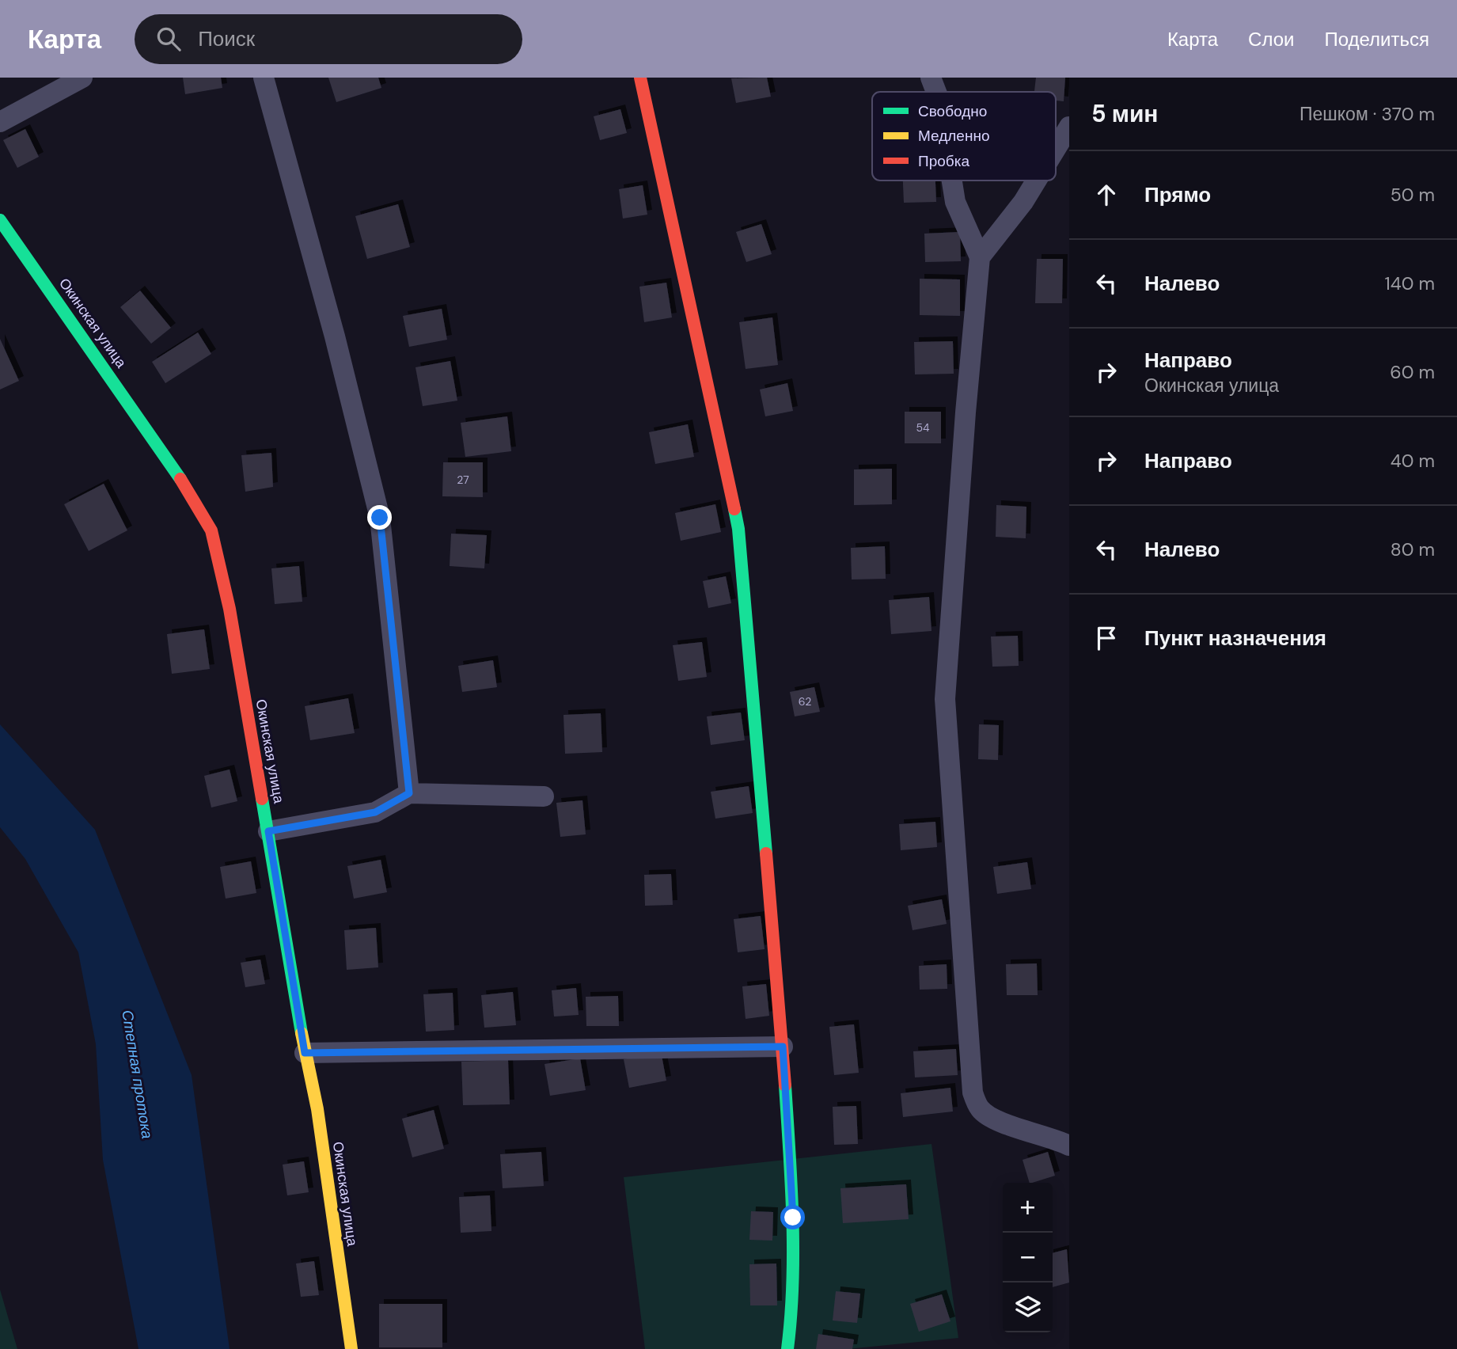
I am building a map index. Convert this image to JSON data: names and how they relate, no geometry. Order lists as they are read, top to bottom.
{
  "streets": {
    "street": ["Окинская улица"]
  },
  "water": ["Степная протока"],
  "house_numbers": ["54", "27", "62"],
  "legend": ["Свободно", "Медленно", "Пробка"],
  "page": {
    "header": "Карта",
    "search": "Поиск",
    "nav": ["Карта", "Слои", "Поделиться"],
    "heading": ["5 мин", "Пешком · 370 m"],
    "list": [
      ["Прямо", "50 m"],
      ["Налево", "140 m"],
      ["Направо", "Окинская улица", "60 m"],
      ["Направо", "40 m"],
      ["Налево", "80 m"],
      "Пункт назначения"
    ],
    "map_buttons": ["+", "−"]
  }
}
